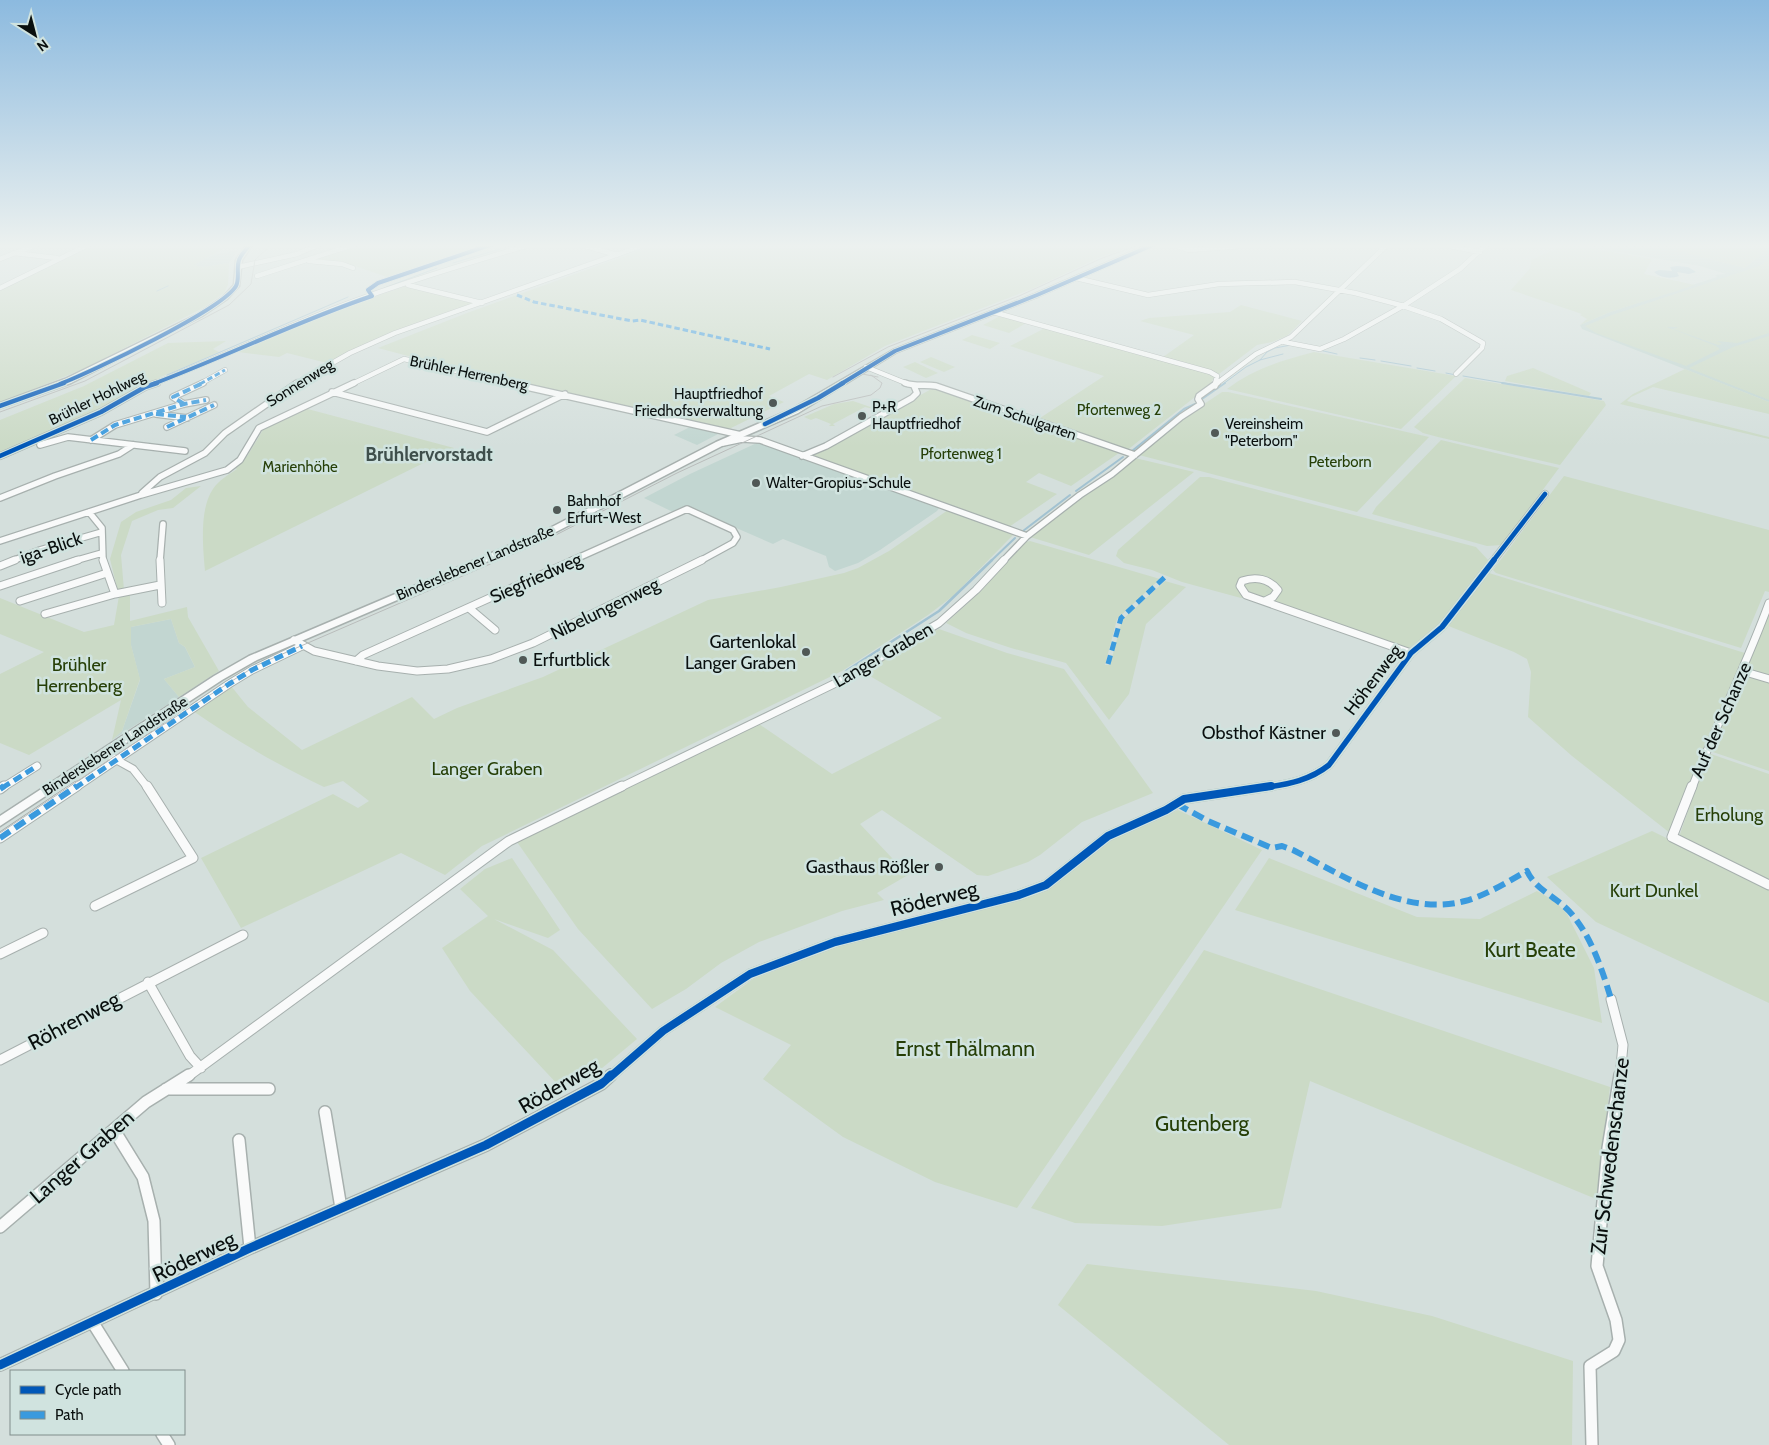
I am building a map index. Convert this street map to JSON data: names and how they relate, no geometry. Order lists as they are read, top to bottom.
{
  "streets": {
    "main road": ["Binderslebener Landstraße"],
    "street": [
      "Brühler Herrenberg",
      "Sonnenweg",
      "Brühler Hohlweg",
      "Zum Schulgarten",
      "iga-Blick",
      "Siegfriedweg",
      "Nibelungenweg",
      "Langer Graben",
      "Höhenweg",
      "Auf der Schanze",
      "Röderweg",
      "Röhrenweg",
      "Zur Schwedenschanze"
    ]
  },
  "crossings": [
    ["Brühler Herrenberg", "Sonnenweg"],
    ["Brühler Herrenberg", "iga-Blick"],
    ["Brühler Herrenberg", "Binderslebener Landstraße"],
    ["Zum Schulgarten", "Binderslebener Landstraße"],
    ["Zum Schulgarten", "Langer Graben"],
    ["Binderslebener Landstraße", "Nibelungenweg"],
    ["Siegfriedweg", "Nibelungenweg"],
    ["Höhenweg", "Röderweg"]
  ],
  "districts": ["Brühlervorstadt"],
  "parks": [
    "Pfortenweg 2",
    "Pfortenweg 1",
    "Peterborn",
    "Marienhöhe",
    "Brühler Herrenberg",
    "Langer Graben",
    "Erholung",
    "Kurt Dunkel",
    "Kurt Beate",
    "Ernst Thälmann",
    "Gutenberg"
  ],
  "places": [
    "Hauptfriedhof Friedhofsverwaltung",
    "P+R Hauptfriedhof",
    "Vereinsheim \"Peterborn\"",
    "Walter-Gropius-Schule",
    "Bahnhof Erfurt-West",
    "Gartenlokal Langer Graben",
    "Erfurtblick",
    "Obsthof Kästner",
    "Gasthaus Rößler"
  ],
  "legend": ["Cycle path", "Path"],
  "north": "bottom right"
}
